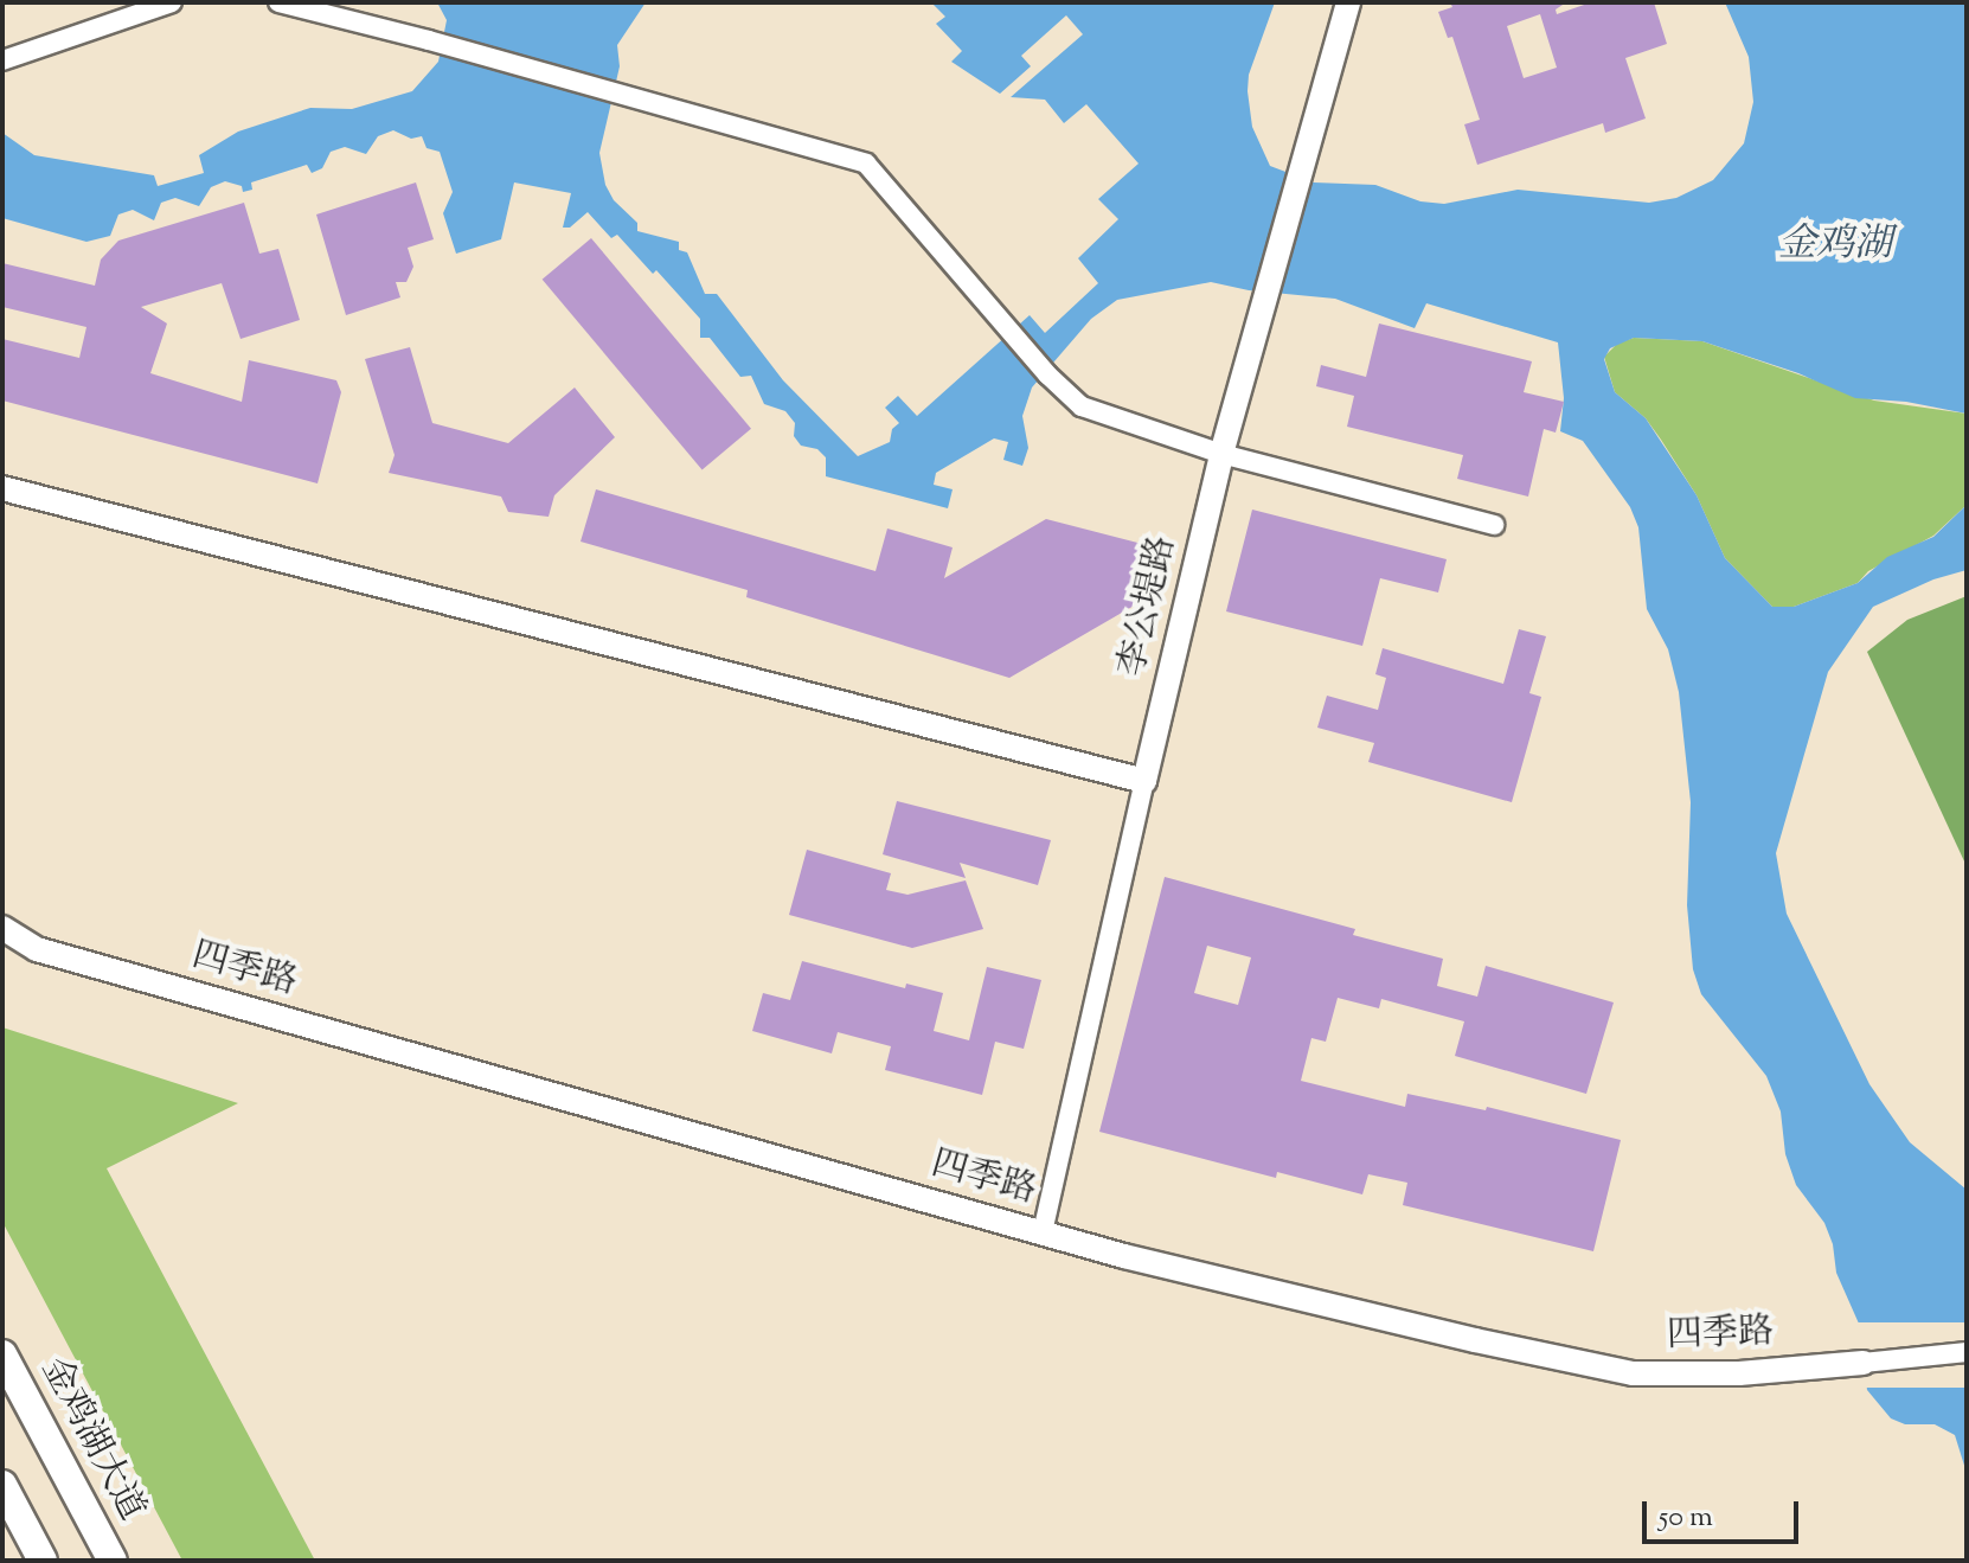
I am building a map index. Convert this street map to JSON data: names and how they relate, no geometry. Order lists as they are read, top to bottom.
{
  "streets": {
    "main road": ["金鸡湖大道"],
    "street": ["李公堤路", "四季路"]
  },
  "crossings": [
    ["李公堤路", "四季路"]
  ],
  "water": ["金鸡湖"],
  "scale_bar": "50 m"
}
